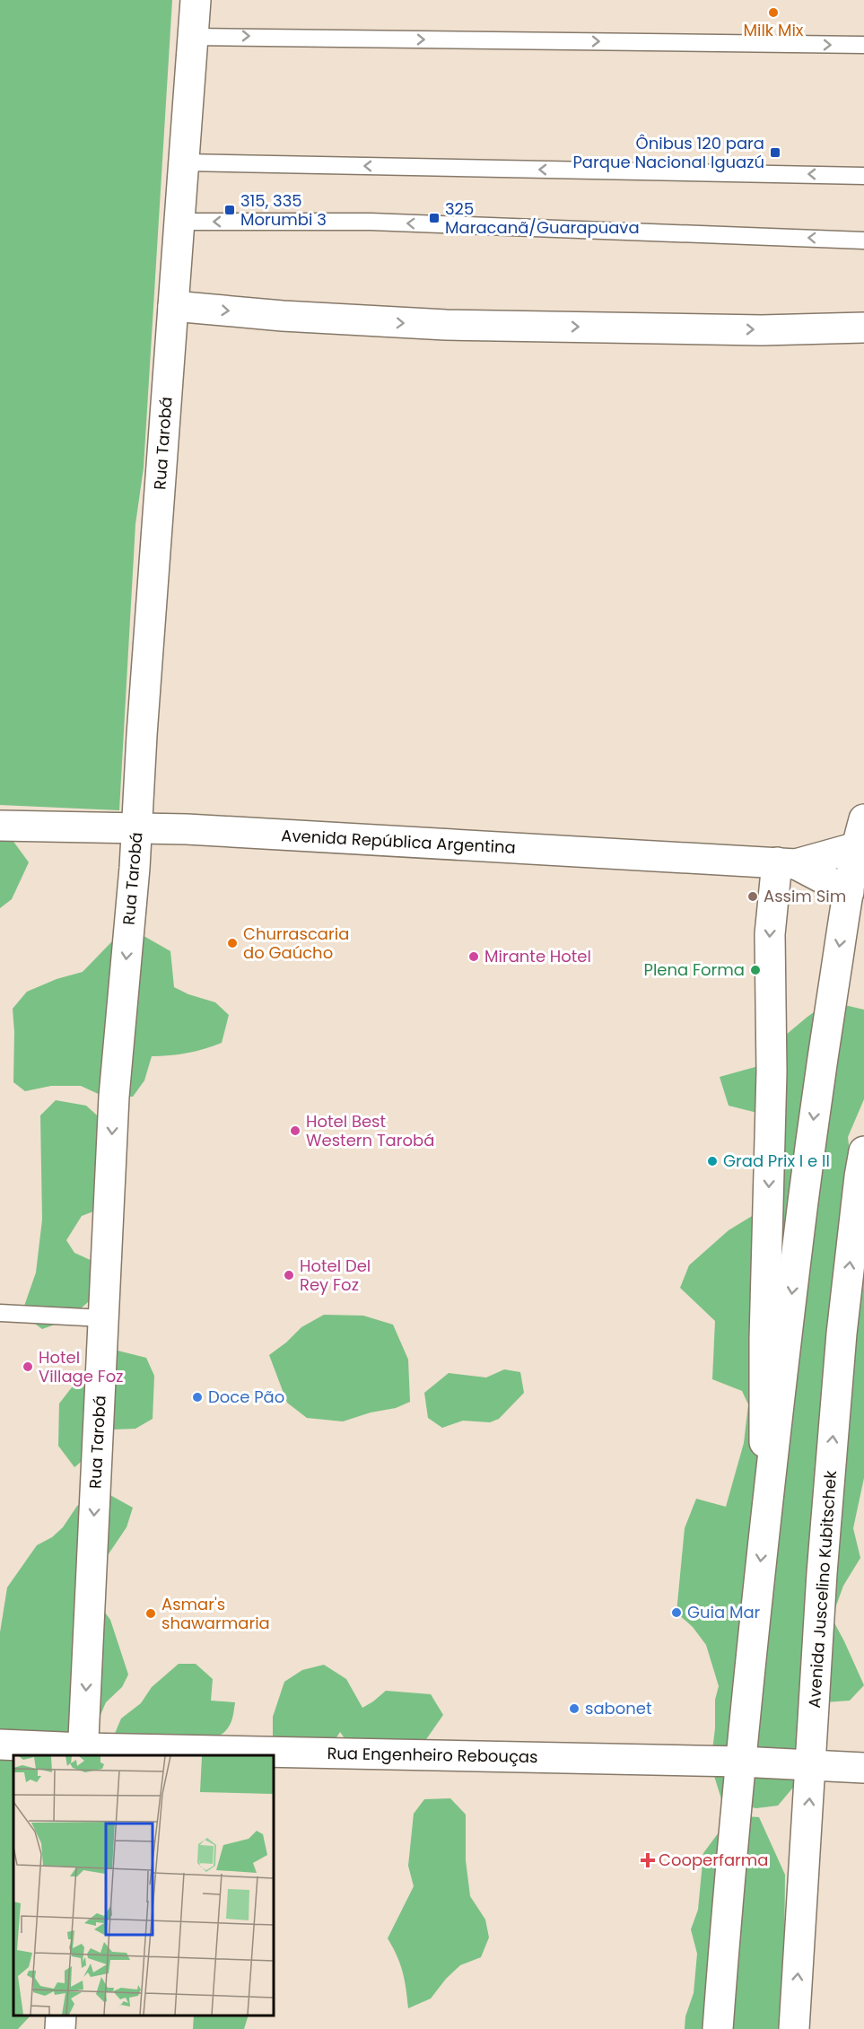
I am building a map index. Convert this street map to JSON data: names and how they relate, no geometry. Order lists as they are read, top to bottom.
{
  "streets": {
    "street": [
      "Rua Tarobá",
      "Avenida República Argentina",
      "Avenida Juscelino Kubitschek",
      "Rua Engenheiro Rebouças"
    ]
  },
  "crossings": [
    ["Rua Tarobá", "Avenida República Argentina"],
    ["Rua Tarobá", "Rua Engenheiro Rebouças"],
    ["Avenida Juscelino Kubitschek", "Rua Engenheiro Rebouças"]
  ],
  "one_way": ["Rua Tarobá"],
  "places": {
    "other": [
      "Milk Mix",
      "Assim Sim",
      "Churrascaria do Gaúcho",
      "Mirante Hotel",
      "Plena Forma",
      "Hotel Best Western Tarobá",
      "Grad Prix I e II",
      "Hotel Del Rey Foz",
      "Hotel Village Foz",
      "Doce Pão",
      "Guia Mar",
      "Asmar's shawarmaria",
      "sabonet"
    ],
    "transit": ["Ônibus 120 para Parque Nacional Iguazú", "315, 335 Morumbi 3", "325 Maracanã/Guarapuava"],
    "health": ["Cooperfarma"]
  }
}
